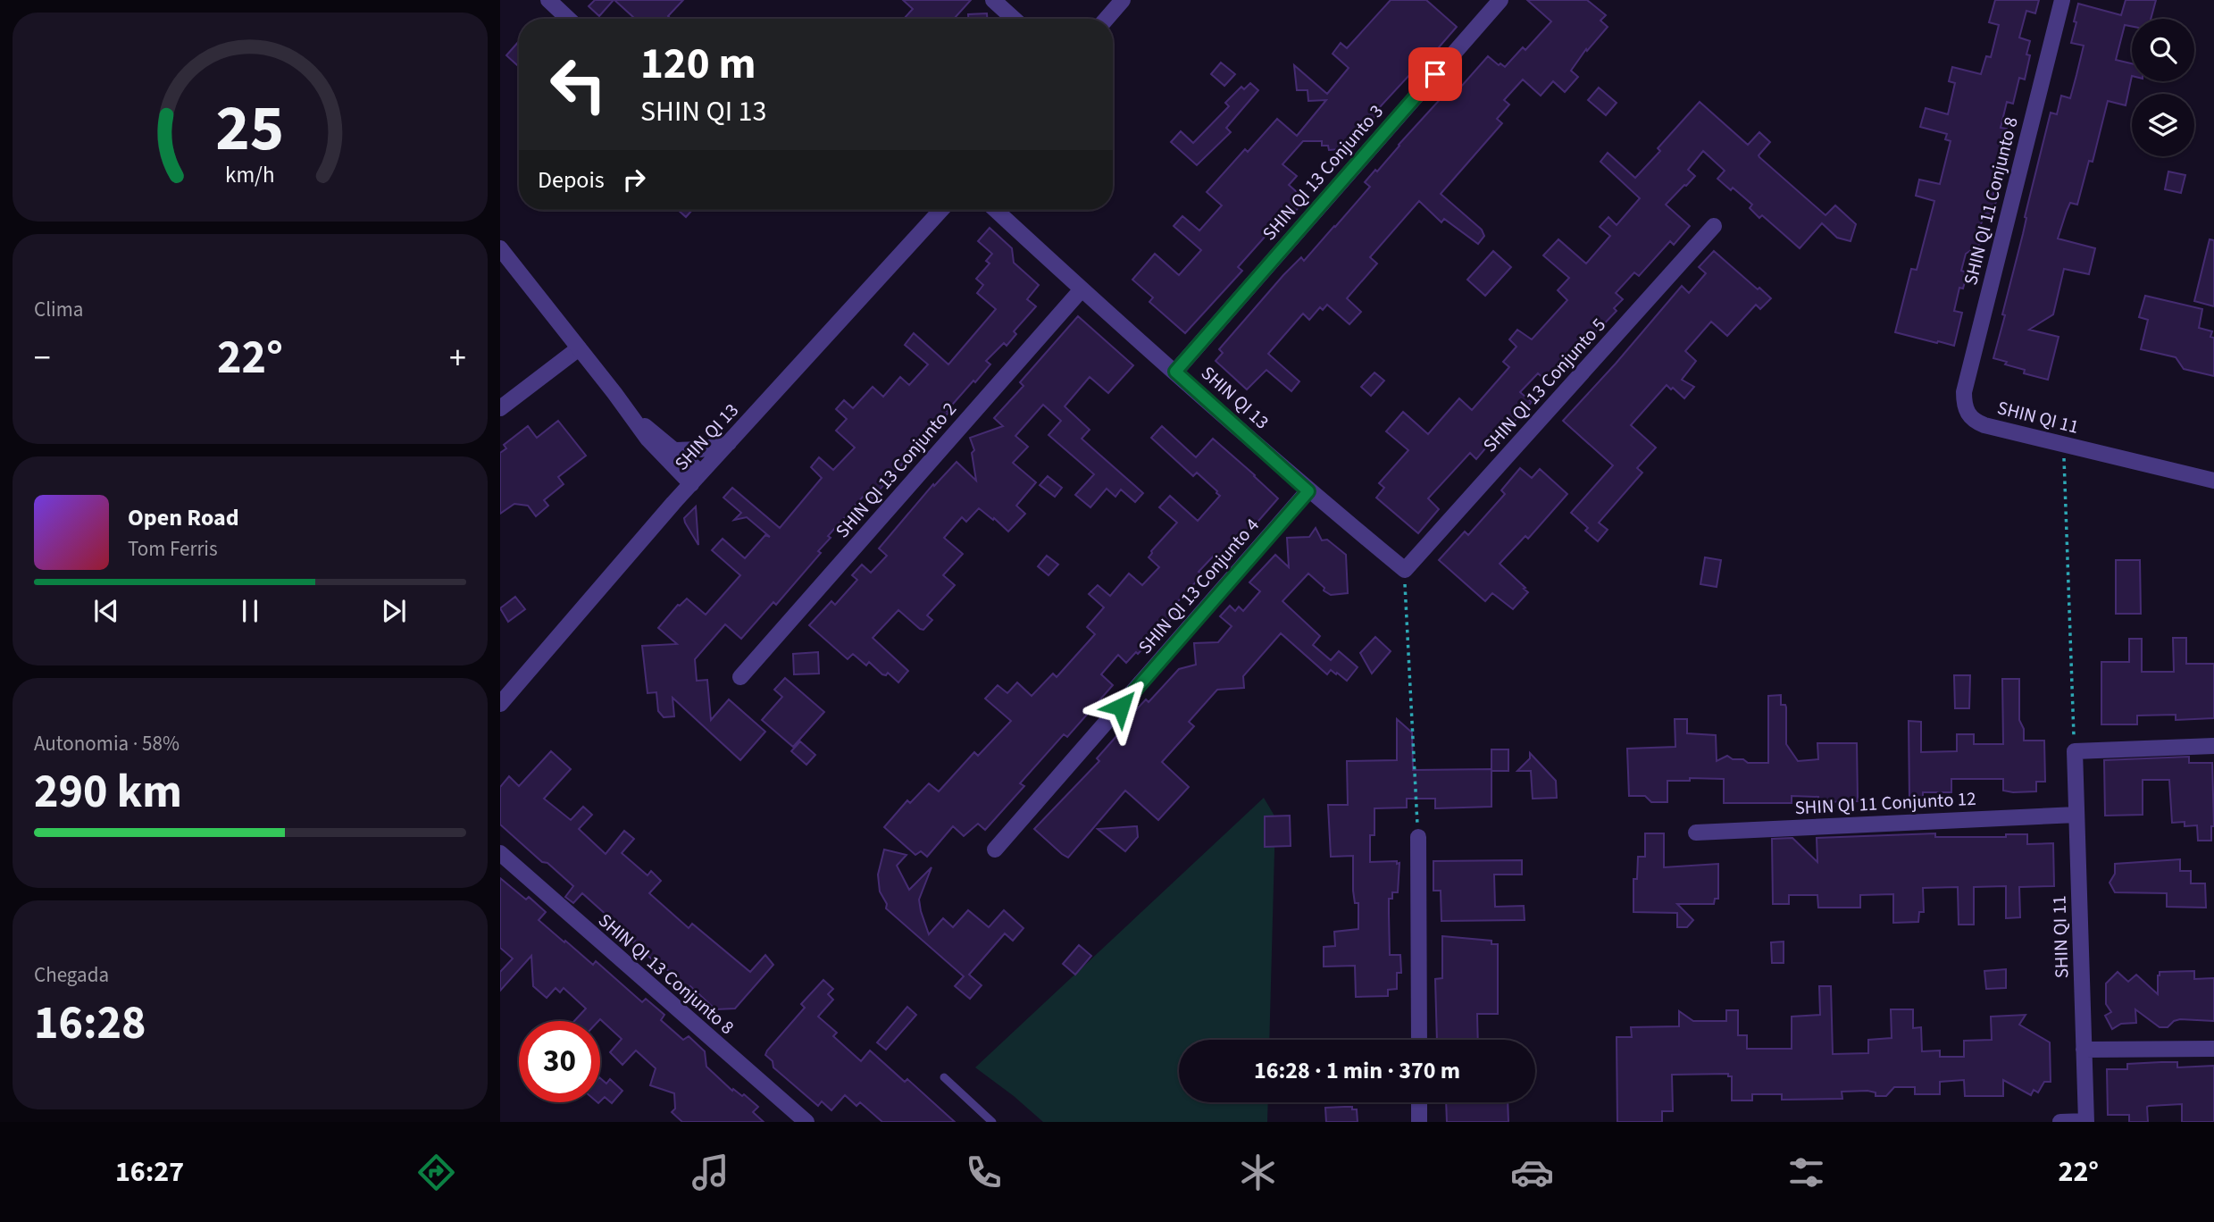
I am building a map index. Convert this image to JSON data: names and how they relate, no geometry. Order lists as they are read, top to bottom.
{
  "streets": {
    "street": [
      "SHIN QI 13 Conjunto 3",
      "SHIN QI 11 Conjunto 8",
      "SHIN QI 13 Conjunto 5",
      "SHIN QI 13",
      "SHIN QI 11",
      "SHIN QI 13 Conjunto 2",
      "SHIN QI 13 Conjunto 4",
      "SHIN QI 11 Conjunto 12",
      "SHIN QI 13 Conjunto 8"
    ]
  },
  "crossings": [
    ["SHIN QI 13 Conjunto 3", "SHIN QI 13"],
    ["SHIN QI 11 Conjunto 8", "SHIN QI 11"],
    ["SHIN QI 13 Conjunto 5", "SHIN QI 13"],
    ["SHIN QI 13", "SHIN QI 13 Conjunto 2"],
    ["SHIN QI 13", "SHIN QI 13 Conjunto 4"],
    ["SHIN QI 11", "SHIN QI 11 Conjunto 12"]
  ],
  "page": {
    "turn": ["120 m", "SHIN QI 13"],
    "then": "Depois",
    "tile": [
      "Clima",
      ["Autonomia · 58%", "290 km"],
      ["Chegada", "16:28"]
    ],
    "heat": ["−", "22°", "+"],
    "song": ["Open Road", "Tom Ferris"],
    "limit": "30",
    "trip": "16:28 · 1 min · 370 m",
    "tabs": ["16:27", "22°"],
    "gauge": ["25", "km/h"]
  }
}
